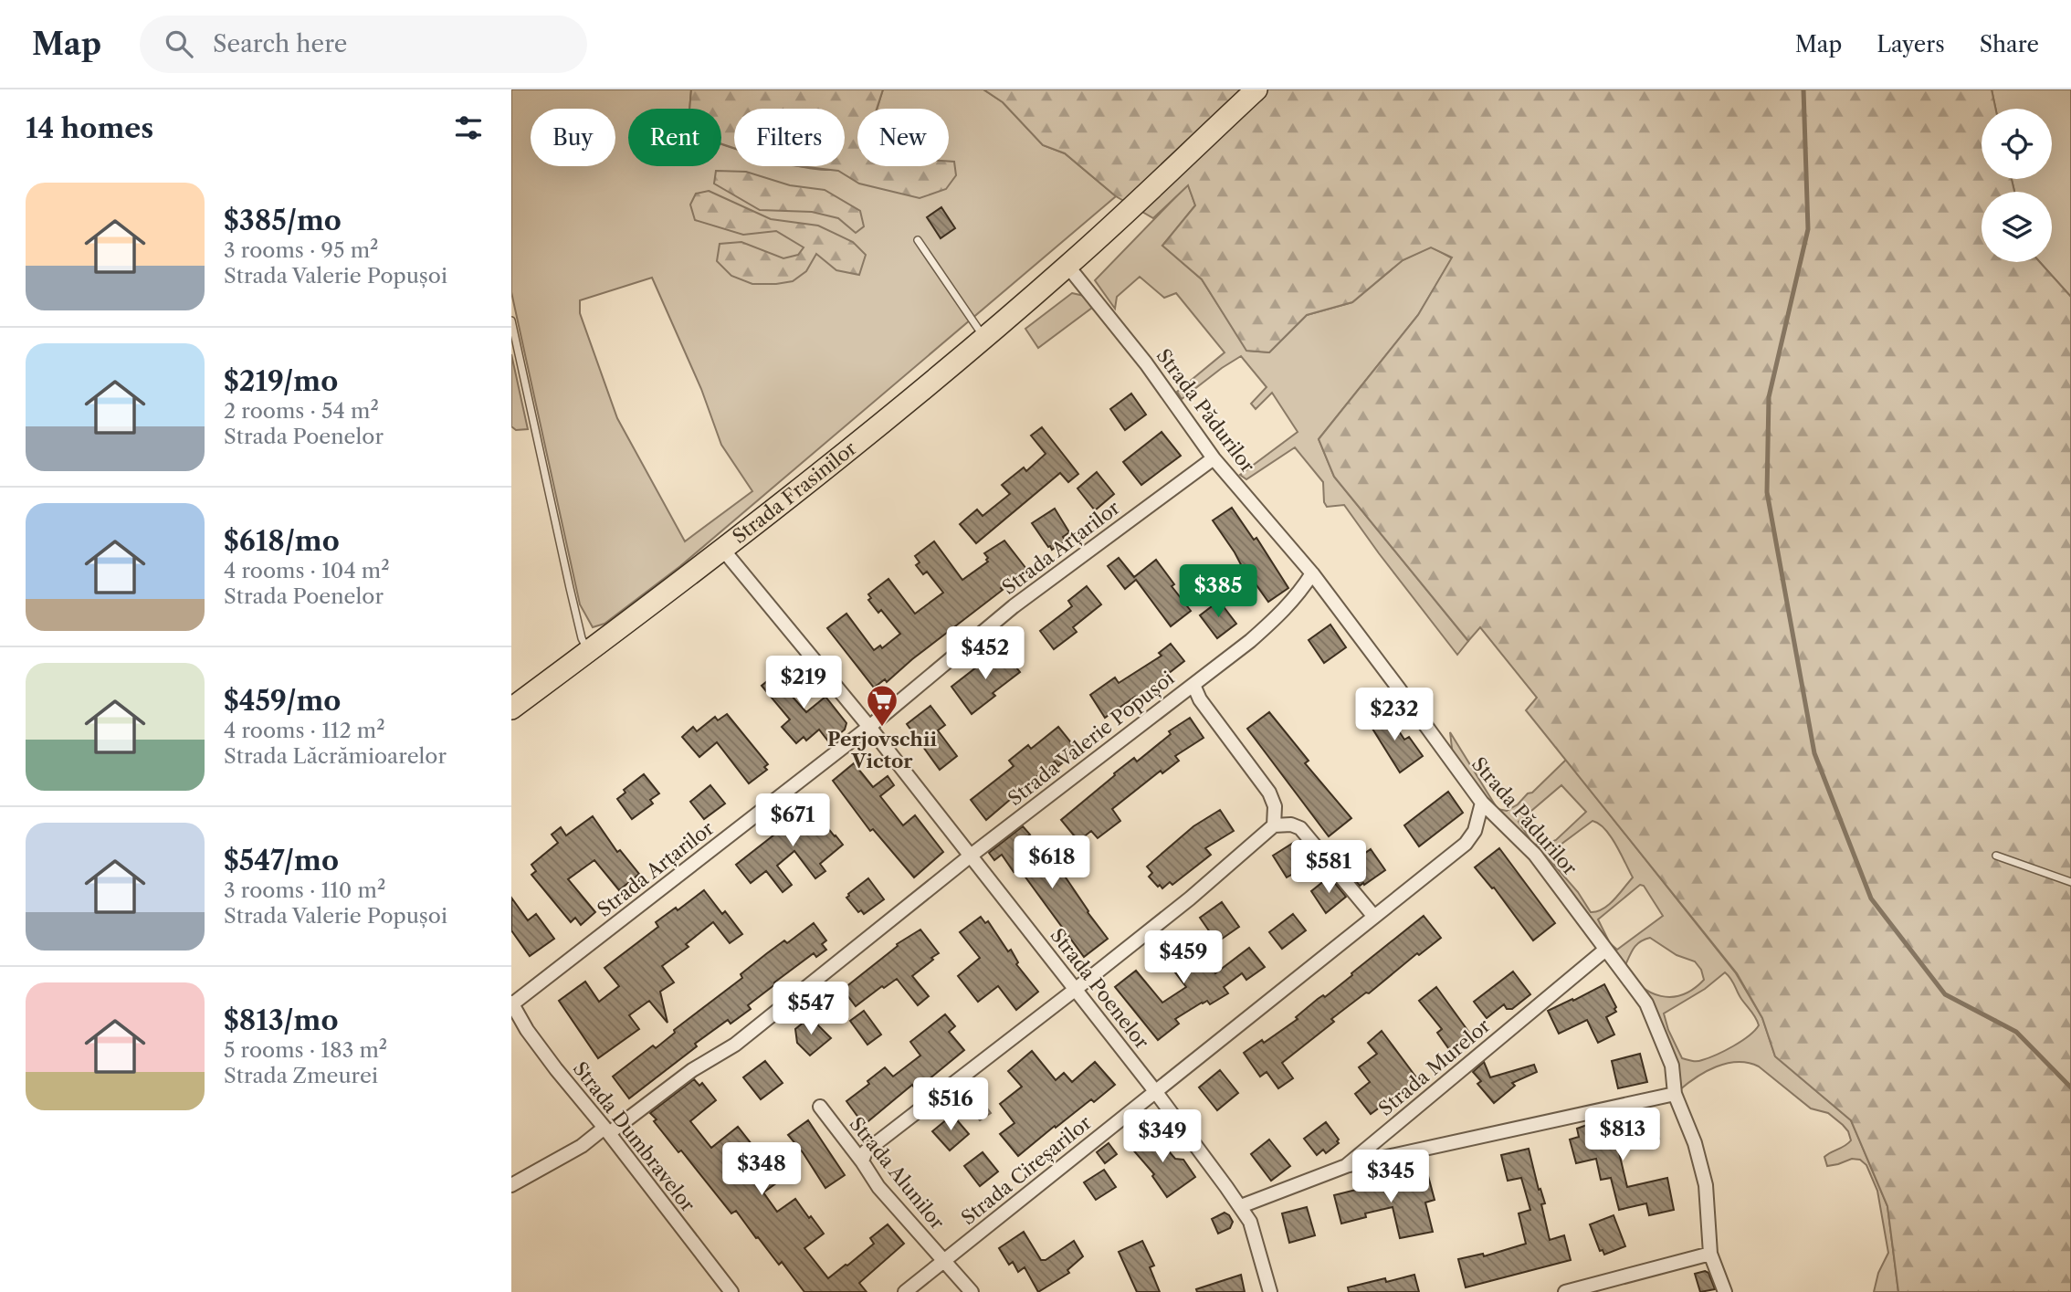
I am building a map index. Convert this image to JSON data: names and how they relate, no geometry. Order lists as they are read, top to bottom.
{
  "streets": {
    "main road": ["Strada Frasinilor"],
    "street": [
      "Strada Pădurilor",
      "Strada Arțarilor",
      "Strada Valerie Popușoi",
      "Strada Poenelor",
      "Strada Murelor",
      "Strada Dumbravelor",
      "Strada Cireșarilor",
      "Strada Alunilor"
    ]
  },
  "crossings": [
    ["Strada Pădurilor", "Strada Frasinilor"],
    ["Strada Pădurilor", "Strada Arțarilor"],
    ["Strada Pădurilor", "Strada Valerie Popușoi"],
    ["Strada Pădurilor", "Strada Murelor"],
    ["Strada Pădurilor", "Strada Cireșarilor"],
    ["Strada Frasinilor", "Strada Poenelor"],
    ["Strada Arțarilor", "Strada Poenelor"],
    ["Strada Arțarilor", "Strada Dumbravelor"],
    ["Strada Valerie Popușoi", "Strada Poenelor"],
    ["Strada Valerie Popușoi", "Strada Dumbravelor"],
    ["Strada Poenelor", "Strada Murelor"],
    ["Strada Poenelor", "Strada Cireșarilor"],
    ["Strada Cireșarilor", "Strada Alunilor"]
  ],
  "places": {
    "supermarket": ["Perjovschii Victor"]
  },
  "page": {
    "header": "Map",
    "search": "Search here",
    "nav": ["Map", "Layers", "Share"],
    "heading": "14 homes",
    "chip": [
      "Buy",
      "Rent",
      "Filters",
      "New"
    ],
    "list": [
      {
        "name": "$385/mo",
        "note": "3 rooms · 95 m² · Strada Valerie Popușoi"
      },
      {
        "name": "$219/mo",
        "note": "2 rooms · 54 m² · Strada Poenelor"
      },
      {
        "name": "$618/mo",
        "note": "4 rooms · 104 m² · Strada Poenelor"
      },
      {
        "name": "$459/mo",
        "note": "4 rooms · 112 m² · Strada Lăcrămioarelor"
      },
      {
        "name": "$547/mo",
        "note": "3 rooms · 110 m² · Strada Valerie Popușoi"
      },
      {
        "name": "$813/mo",
        "note": "5 rooms · 183 m² · Strada Zmeurei"
      }
    ],
    "price": [
      "$385",
      "$452",
      "$219",
      "$232",
      "$671",
      "$618",
      "$581",
      "$459",
      "$547",
      "$516",
      "$813",
      "$349",
      "$348",
      "$345"
    ]
  }
}
